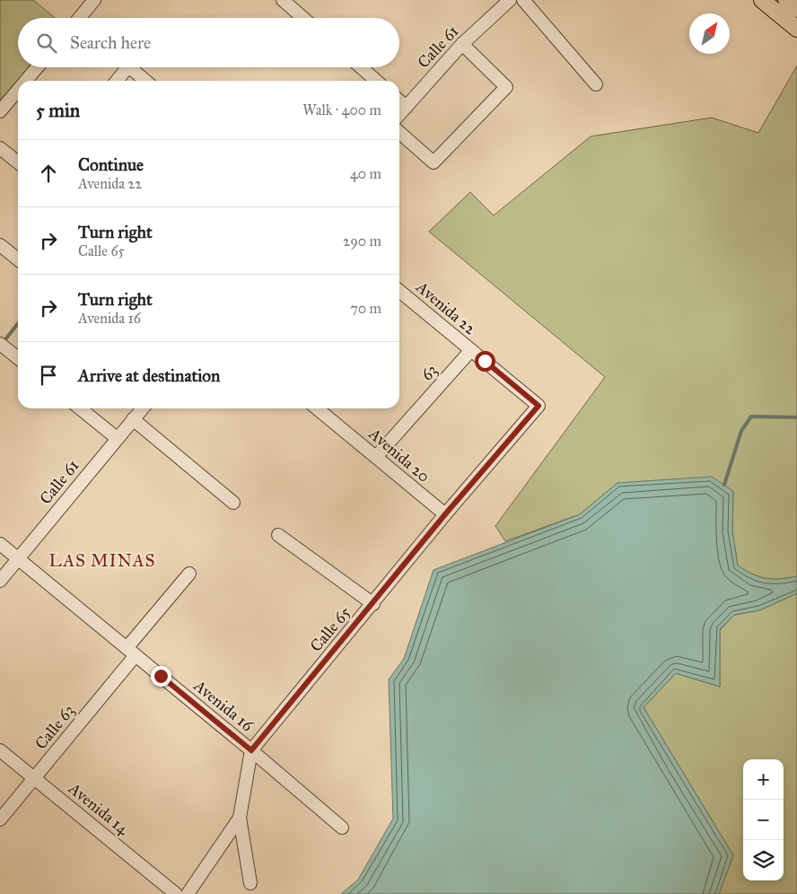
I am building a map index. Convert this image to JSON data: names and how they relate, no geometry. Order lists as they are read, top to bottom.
{
  "streets": {
    "street": [
      "Calle 61",
      "Avenida 22",
      "63",
      "Avenida 20",
      "Calle 65",
      "Avenida 16",
      "Calle 63",
      "Avenida 14"
    ]
  },
  "crossings": [
    ["Calle 61", "Avenida 16"],
    ["Avenida 22", "63"],
    ["Avenida 22", "Calle 65"],
    ["63", "Avenida 20"],
    ["Avenida 20", "Calle 65"],
    ["Calle 65", "Avenida 16"],
    ["Avenida 16", "Calle 63"],
    ["Calle 63", "Avenida 14"]
  ],
  "districts": ["LAS MINAS"],
  "north": "top right",
  "page": {
    "search": "Search here",
    "heading": ["5 min", "Walk · 400 m"],
    "list": [
      ["Continue", "Avenida 22", "40 m"],
      ["Turn right", "Calle 65", "290 m"],
      ["Turn right", "Avenida 16", "70 m"],
      "Arrive at destination"
    ],
    "map_buttons": ["+", "−"]
  }
}
